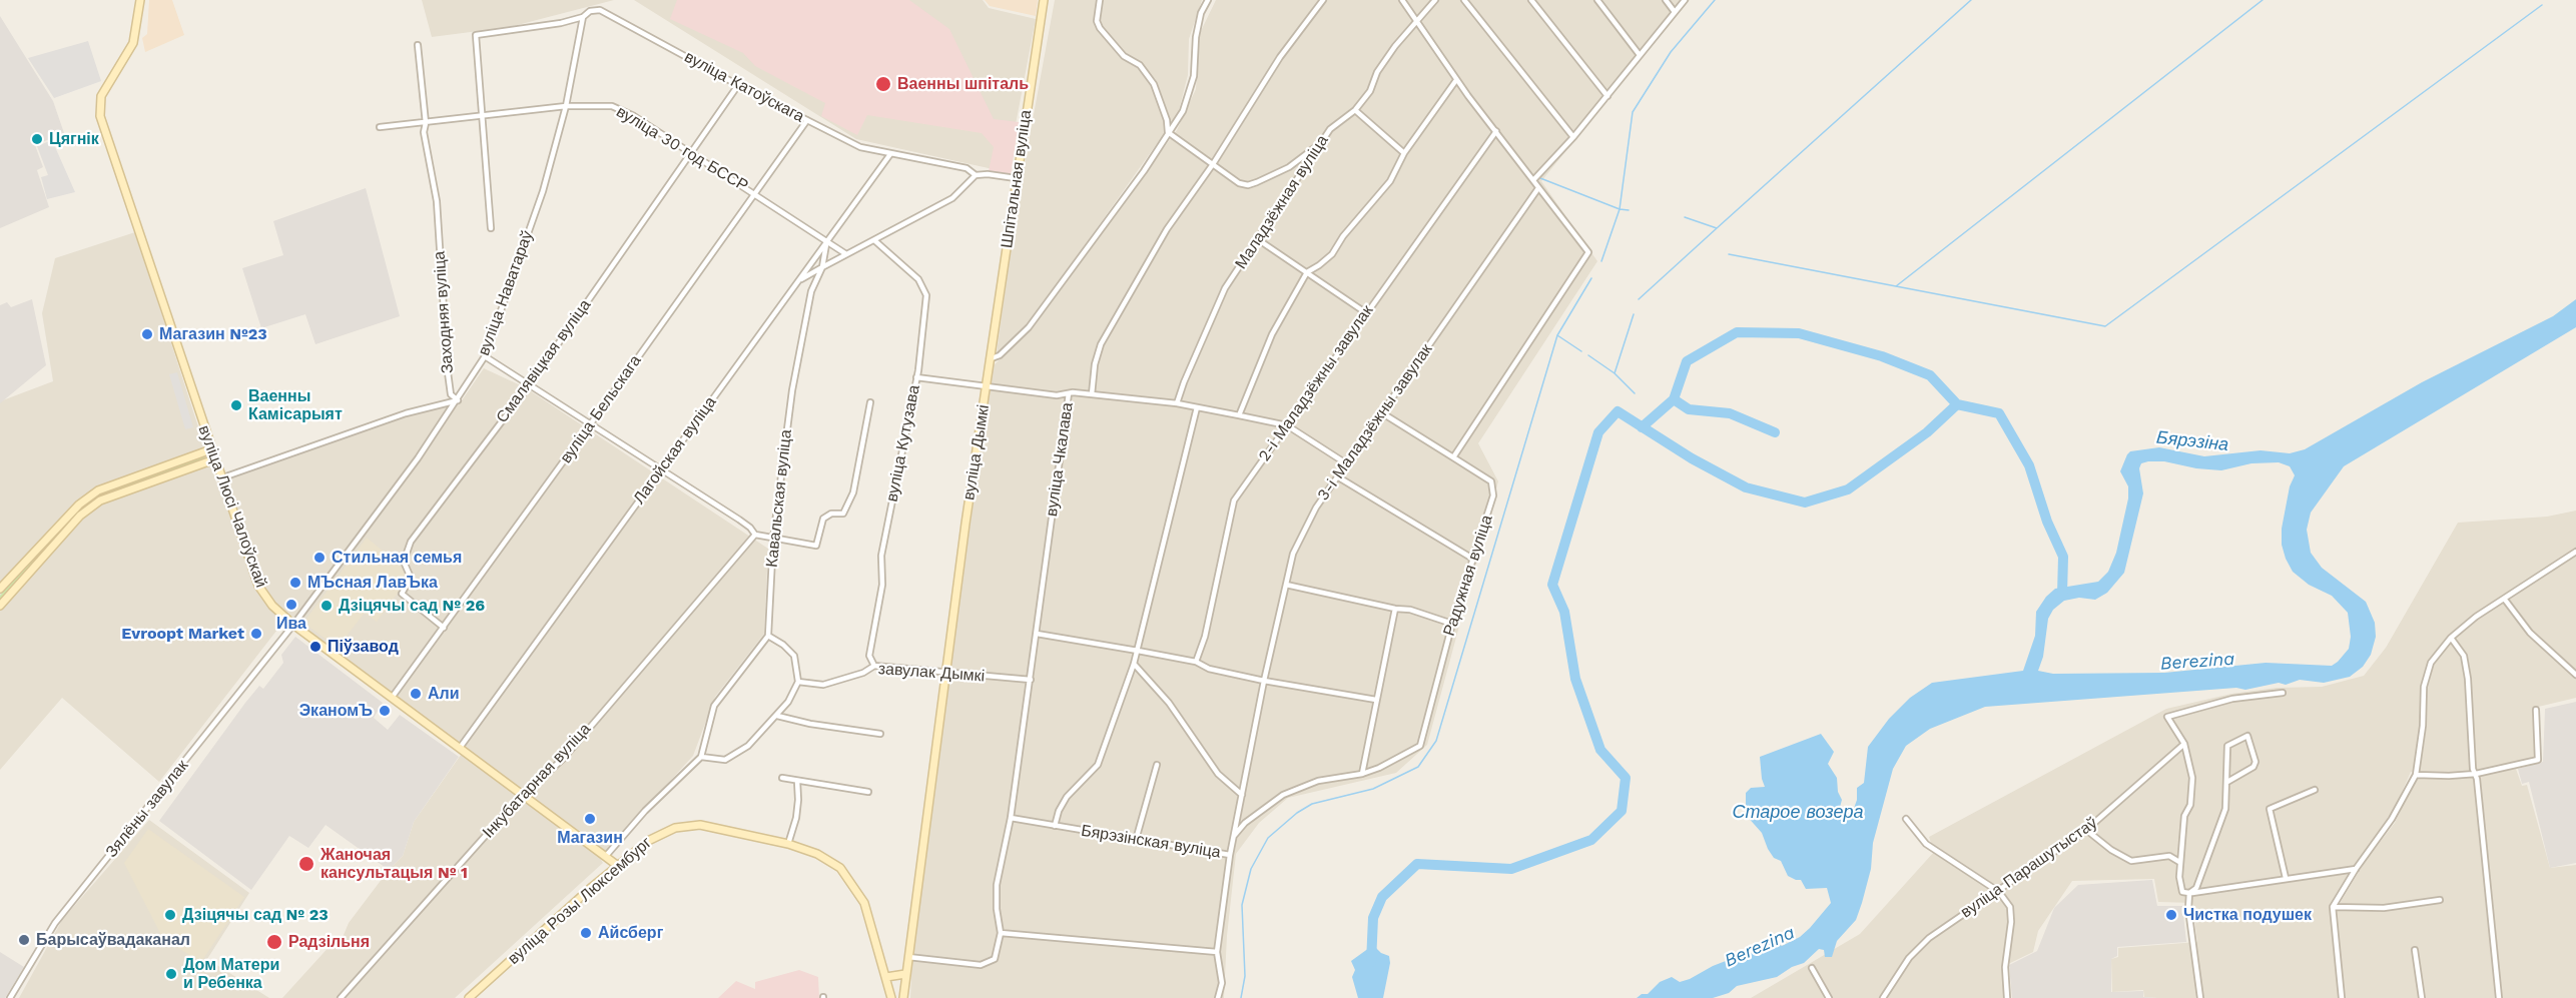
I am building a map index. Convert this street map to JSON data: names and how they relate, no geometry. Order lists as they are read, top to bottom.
{
  "streets": {
    "street": [
      "вуліца Катоўскага",
      "вуліца 30 год БССР",
      "Шпітальная вуліца",
      "Маладзёжная вуліца",
      "вуліца Наватараў",
      "Заходняя вуліца",
      "Смалявіцкая вуліца",
      "2-і Маладзёжны завулак",
      "вуліца Бельскага",
      "3-і Маладзёжны завулак",
      "вуліца Кутузава",
      "Лагойская вуліца",
      "вуліца Дымкі",
      "вуліца Чкалава",
      "Кавальская вуліца",
      "вуліца Люсі Чалоўскай",
      "Радужная вуліца",
      "завулак Дымкі",
      "Інкубатарная вуліца",
      "Зялёны завулак",
      "Бярэзінская вуліца",
      "вуліца Парашутыстаў",
      "вуліца Розы Люксембург"
    ]
  },
  "crossings": [
    ["вуліца Катоўскага", "вуліца 30 год БССР"],
    ["вуліца Катоўскага", "Шпітальная вуліца"],
    ["вуліца Катоўскага", "вуліца Наватараў"],
    ["вуліца Катоўскага", "Смалявіцкая вуліца"],
    ["вуліца Катоўскага", "вуліца Бельскага"],
    ["вуліца Катоўскага", "Лагойская вуліца"],
    ["вуліца 30 год БССР", "вуліца Наватараў"],
    ["вуліца 30 год БССР", "Заходняя вуліца"],
    ["вуліца 30 год БССР", "Смалявіцкая вуліца"],
    ["вуліца 30 год БССР", "вуліца Бельскага"],
    ["вуліца 30 год БССР", "Лагойская вуліца"],
    ["вуліца 30 год БССР", "Кавальская вуліца"],
    ["Шпітальная вуліца", "вуліца Дымкі"],
    ["вуліца Наватараў", "Заходняя вуліца"],
    ["вуліца Наватараў", "вуліца Люсі Чалоўскай"],
    ["вуліца Наватараў", "Зялёны завулак"],
    ["Смалявіцкая вуліца", "вуліца Бельскага"],
    ["вуліца Бельскага", "вуліца Люсі Чалоўскай"],
    ["3-і Маладзёжны завулак", "Радужная вуліца"],
    ["3-і Маладзёжны завулак", "Бярэзінская вуліца"],
    ["вуліца Кутузава", "завулак Дымкі"],
    ["Лагойская вуліца", "Кавальская вуліца"],
    ["Лагойская вуліца", "вуліца Люсі Чалоўскай"],
    ["вуліца Дымкі", "завулак Дымкі"],
    ["вуліца Чкалава", "завулак Дымкі"],
    ["вуліца Чкалава", "Бярэзінская вуліца"],
    ["вуліца Люсі Чалоўскай", "Інкубатарная вуліца"],
    ["вуліца Люсі Чалоўскай", "Зялёны завулак"],
    ["вуліца Люсі Чалоўскай", "вуліца Розы Люксембург"]
  ],
  "water": ["Бярэзіна", "Berezina", "Старое возера"],
  "places": [
    "Ваенны шпіталь",
    "Цягнік",
    "Магазин №23",
    "Ваенны Камісарыят",
    "Стильная семья",
    "МЪсная ЛавЪка",
    "Ива",
    "Дзіцячы сад № 26",
    "Evroopt Market",
    "Піўзавод",
    "Али",
    "ЭканомЪ",
    "Магазин",
    "Жаночая кансультацыя № 1",
    "Дзіцячы сад № 23",
    "Чистка подушек",
    "Айсберг",
    "Барысаўвадаканал",
    "Радзільня",
    "Дом Матери и Ребенка"
  ]
}
